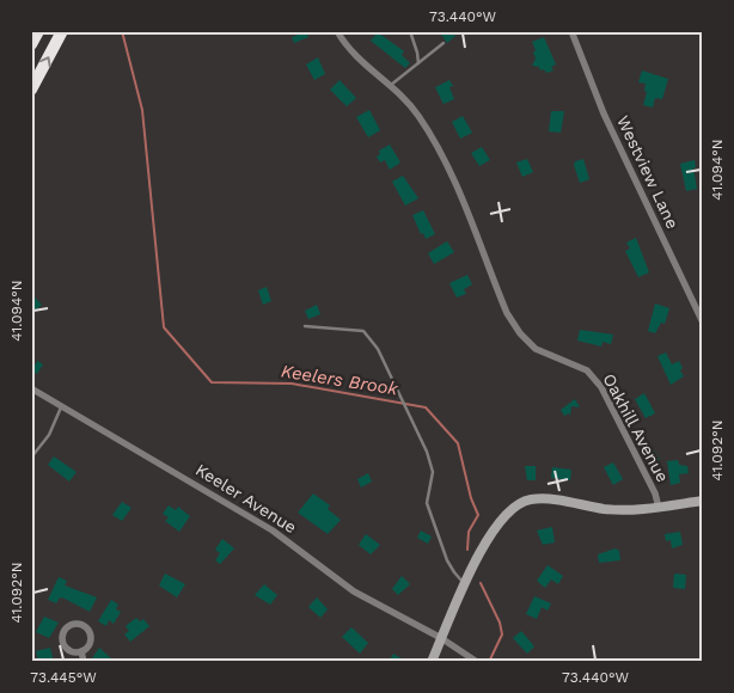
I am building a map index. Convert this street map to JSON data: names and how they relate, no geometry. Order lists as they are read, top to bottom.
{
  "streets": {
    "street": ["Westview Lane", "Oakhill Avenue", "Keeler Avenue"]
  },
  "water": ["Keelers Brook"],
  "coordinates": [
    "73.440°W",
    "41.094°N",
    "41.092°N",
    "73.445°W"
  ]
}
